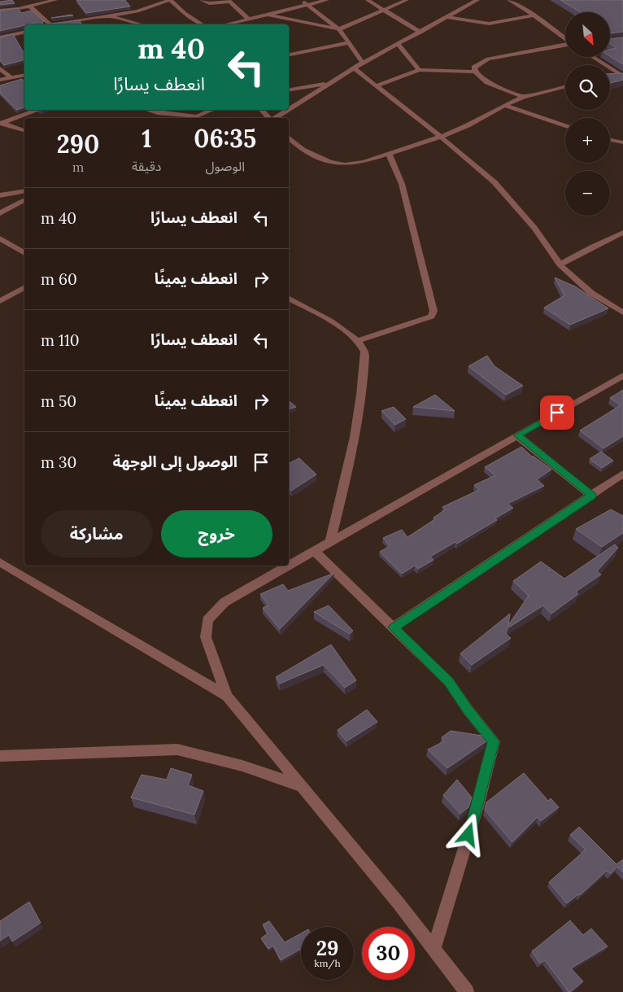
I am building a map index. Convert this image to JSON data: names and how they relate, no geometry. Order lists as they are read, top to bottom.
{
  "north": "bottom right",
  "page": {
    "map_buttons": ["+", "−"],
    "turn": ["40 m", "انعطف يسارًا"],
    "eta": [
      "06:35",
      "الوصول",
      "1",
      "دقيقة",
      "290",
      "m"
    ],
    "list": [
      {
        "name": "انعطف يسارًا",
        "value": "40 m"
      },
      {
        "name": "انعطف يمينًا",
        "value": "60 m"
      },
      {
        "name": "انعطف يسارًا",
        "value": "110 m"
      },
      {
        "name": "انعطف يمينًا",
        "value": "50 m"
      },
      {
        "name": "الوصول إلى الوجهة",
        "value": "30 m"
      }
    ],
    "buttons": ["خروج", "مشاركة"],
    "speed": "29 km/h",
    "limit": "30"
  }
}
